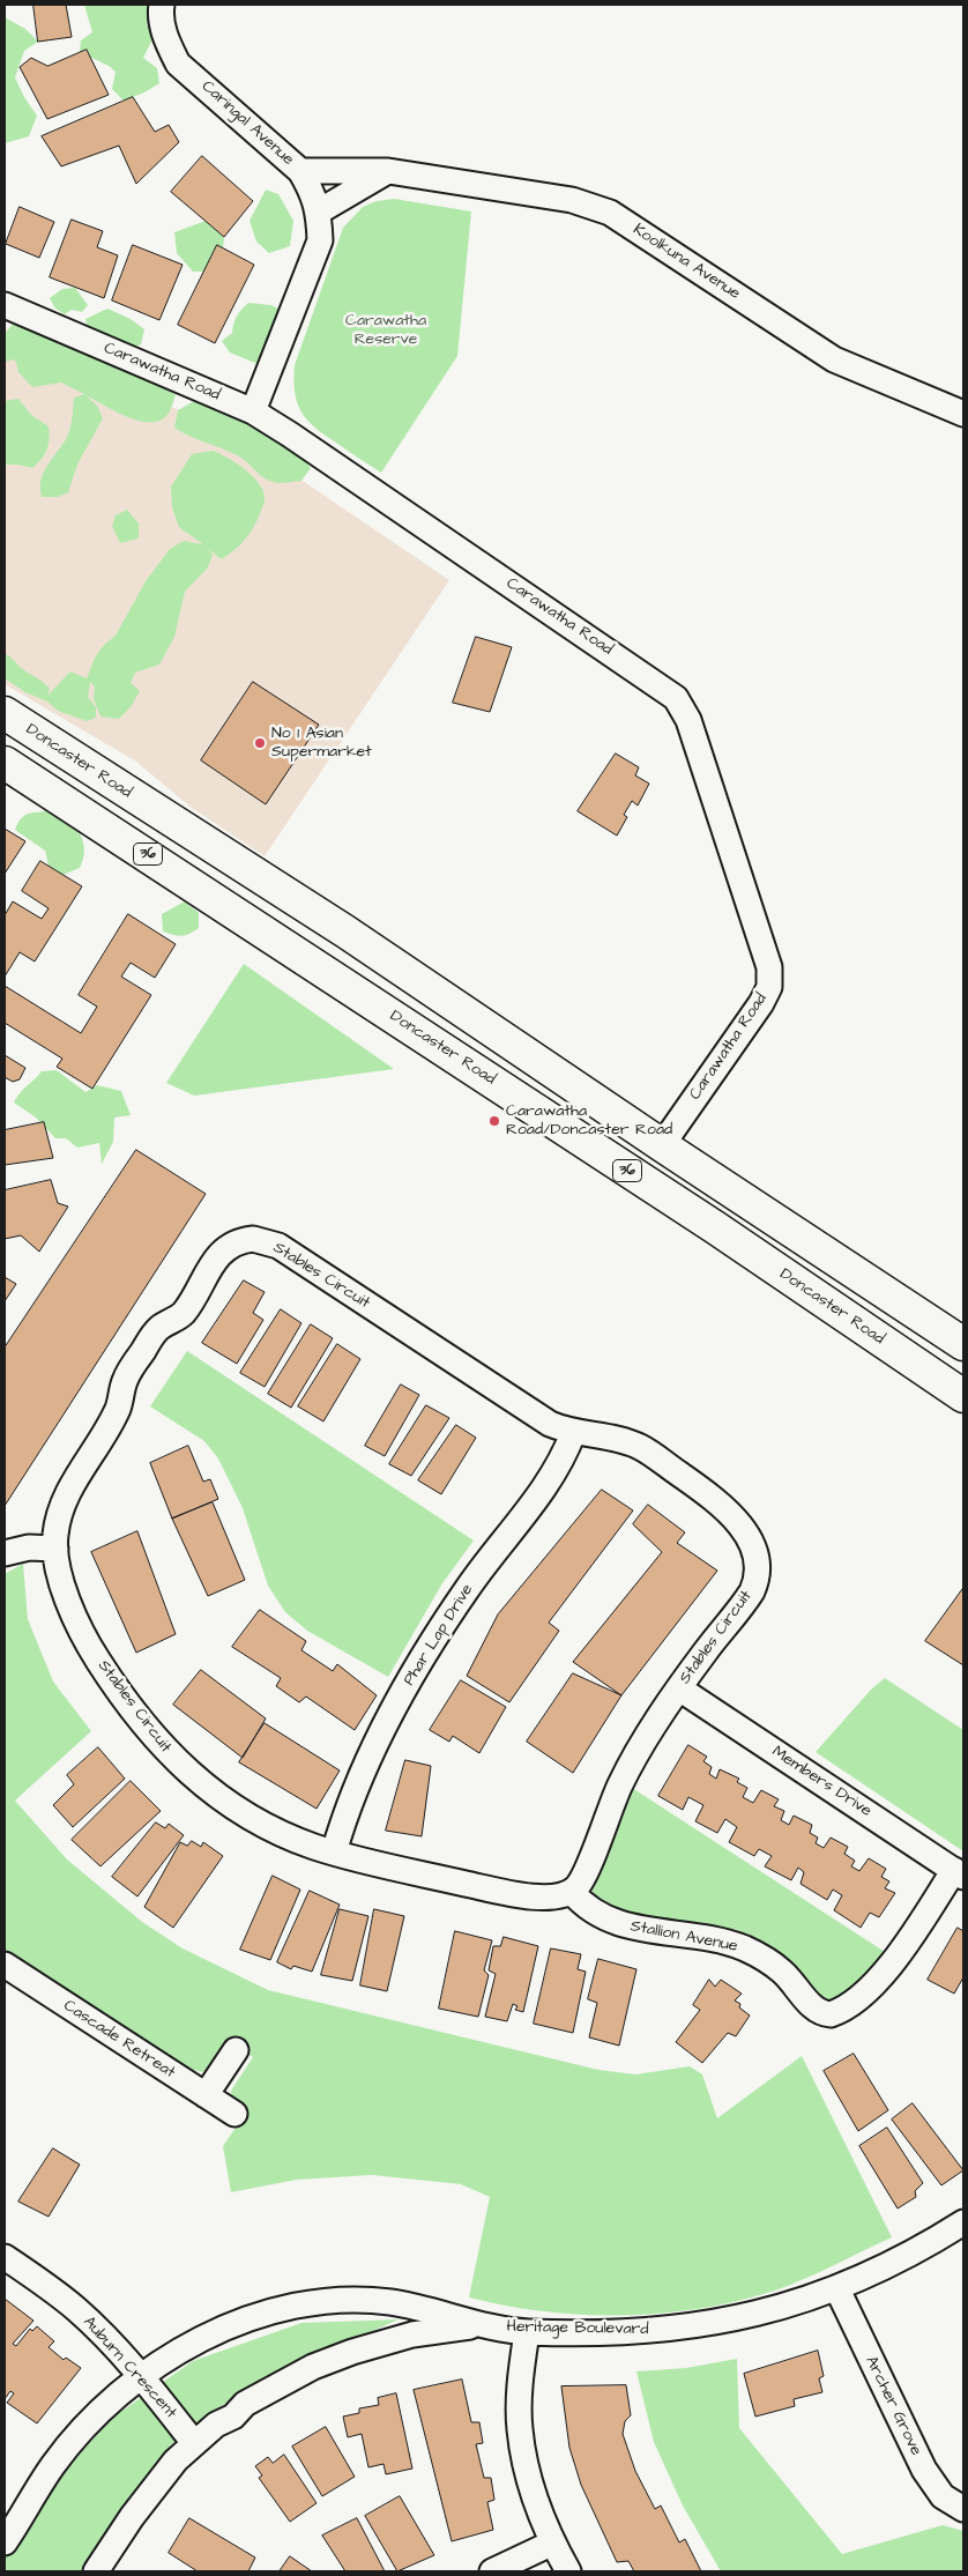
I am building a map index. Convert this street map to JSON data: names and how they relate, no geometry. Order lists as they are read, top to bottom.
{
  "streets": {
    "main road": ["Doncaster Road", "36"],
    "street": [
      "Caringal Avenue",
      "Koolkuna Avenue",
      "Carawatha Road",
      "Stables Circuit",
      "Phar Lap Drive",
      "Members Drive",
      "Stallion Avenue",
      "Cascade Retreat",
      "Heritage Boulevard",
      "Auburn Crescent",
      "Archer Grove"
    ]
  },
  "crossings": [
    ["Caringal Avenue", "Koolkuna Avenue"],
    ["Caringal Avenue", "Carawatha Road"],
    ["Carawatha Road", "Doncaster Road"],
    ["Stables Circuit", "Phar Lap Drive"],
    ["Stables Circuit", "Members Drive"],
    ["Stables Circuit", "Stallion Avenue"],
    ["Members Drive", "Stallion Avenue"],
    ["Heritage Boulevard", "Auburn Crescent"],
    ["Heritage Boulevard", "Archer Grove"]
  ],
  "parks": ["Carawatha Reserve"],
  "places": ["No 1 Asian Supermarket", "Carawatha Road/Doncaster Road"]
}
